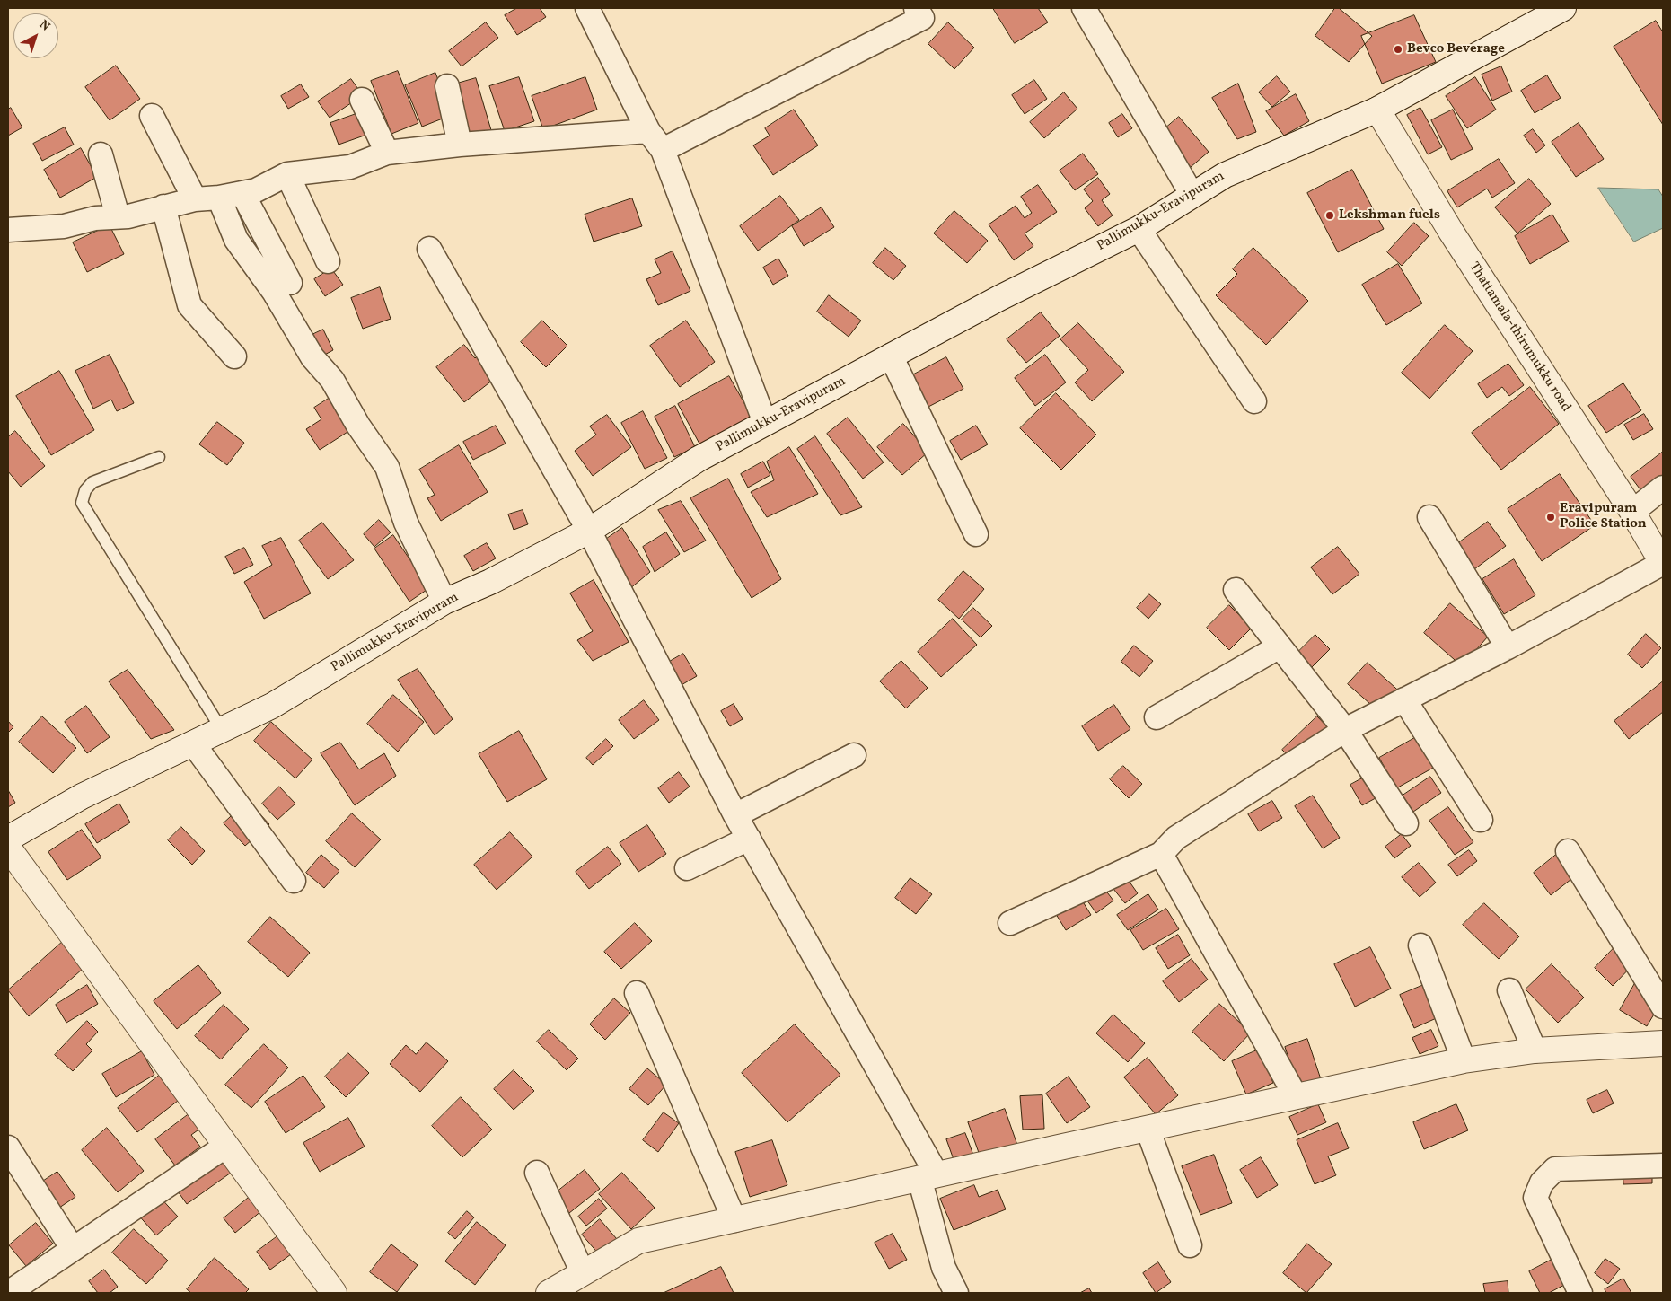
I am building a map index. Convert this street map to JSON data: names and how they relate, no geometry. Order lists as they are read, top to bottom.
{
  "streets": {
    "street": ["Pallimukku-Eravipuram", "Thattamala-thirumukku road"]
  },
  "crossings": [
    ["Pallimukku-Eravipuram", "Thattamala-thirumukku road"]
  ],
  "places": ["Bevco Beverage", "Lekshman fuels", "Eravipuram Police Station"],
  "north": "top right"
}
